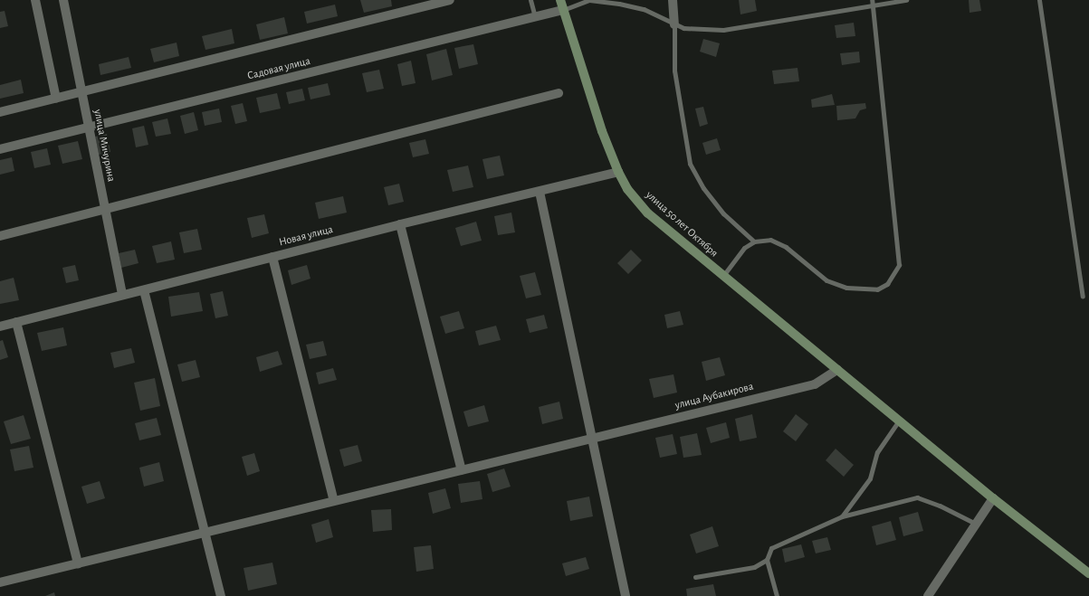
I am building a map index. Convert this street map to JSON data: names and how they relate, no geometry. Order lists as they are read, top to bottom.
{
  "streets": {
    "main road": ["улица 50 лет Октября"],
    "street": [
      "Садовая улица",
      "улица Мичурина",
      "Новая улица",
      "улица Аубакирова"
    ]
  },
  "crossings": [
    ["Садовая улица", "улица Мичурина"],
    ["Садовая улица", "улица 50 лет Октября"],
    ["улица Мичурина", "Новая улица"],
    ["улица 50 лет Октября", "Новая улица"],
    ["улица 50 лет Октября", "улица Аубакирова"]
  ]
}
